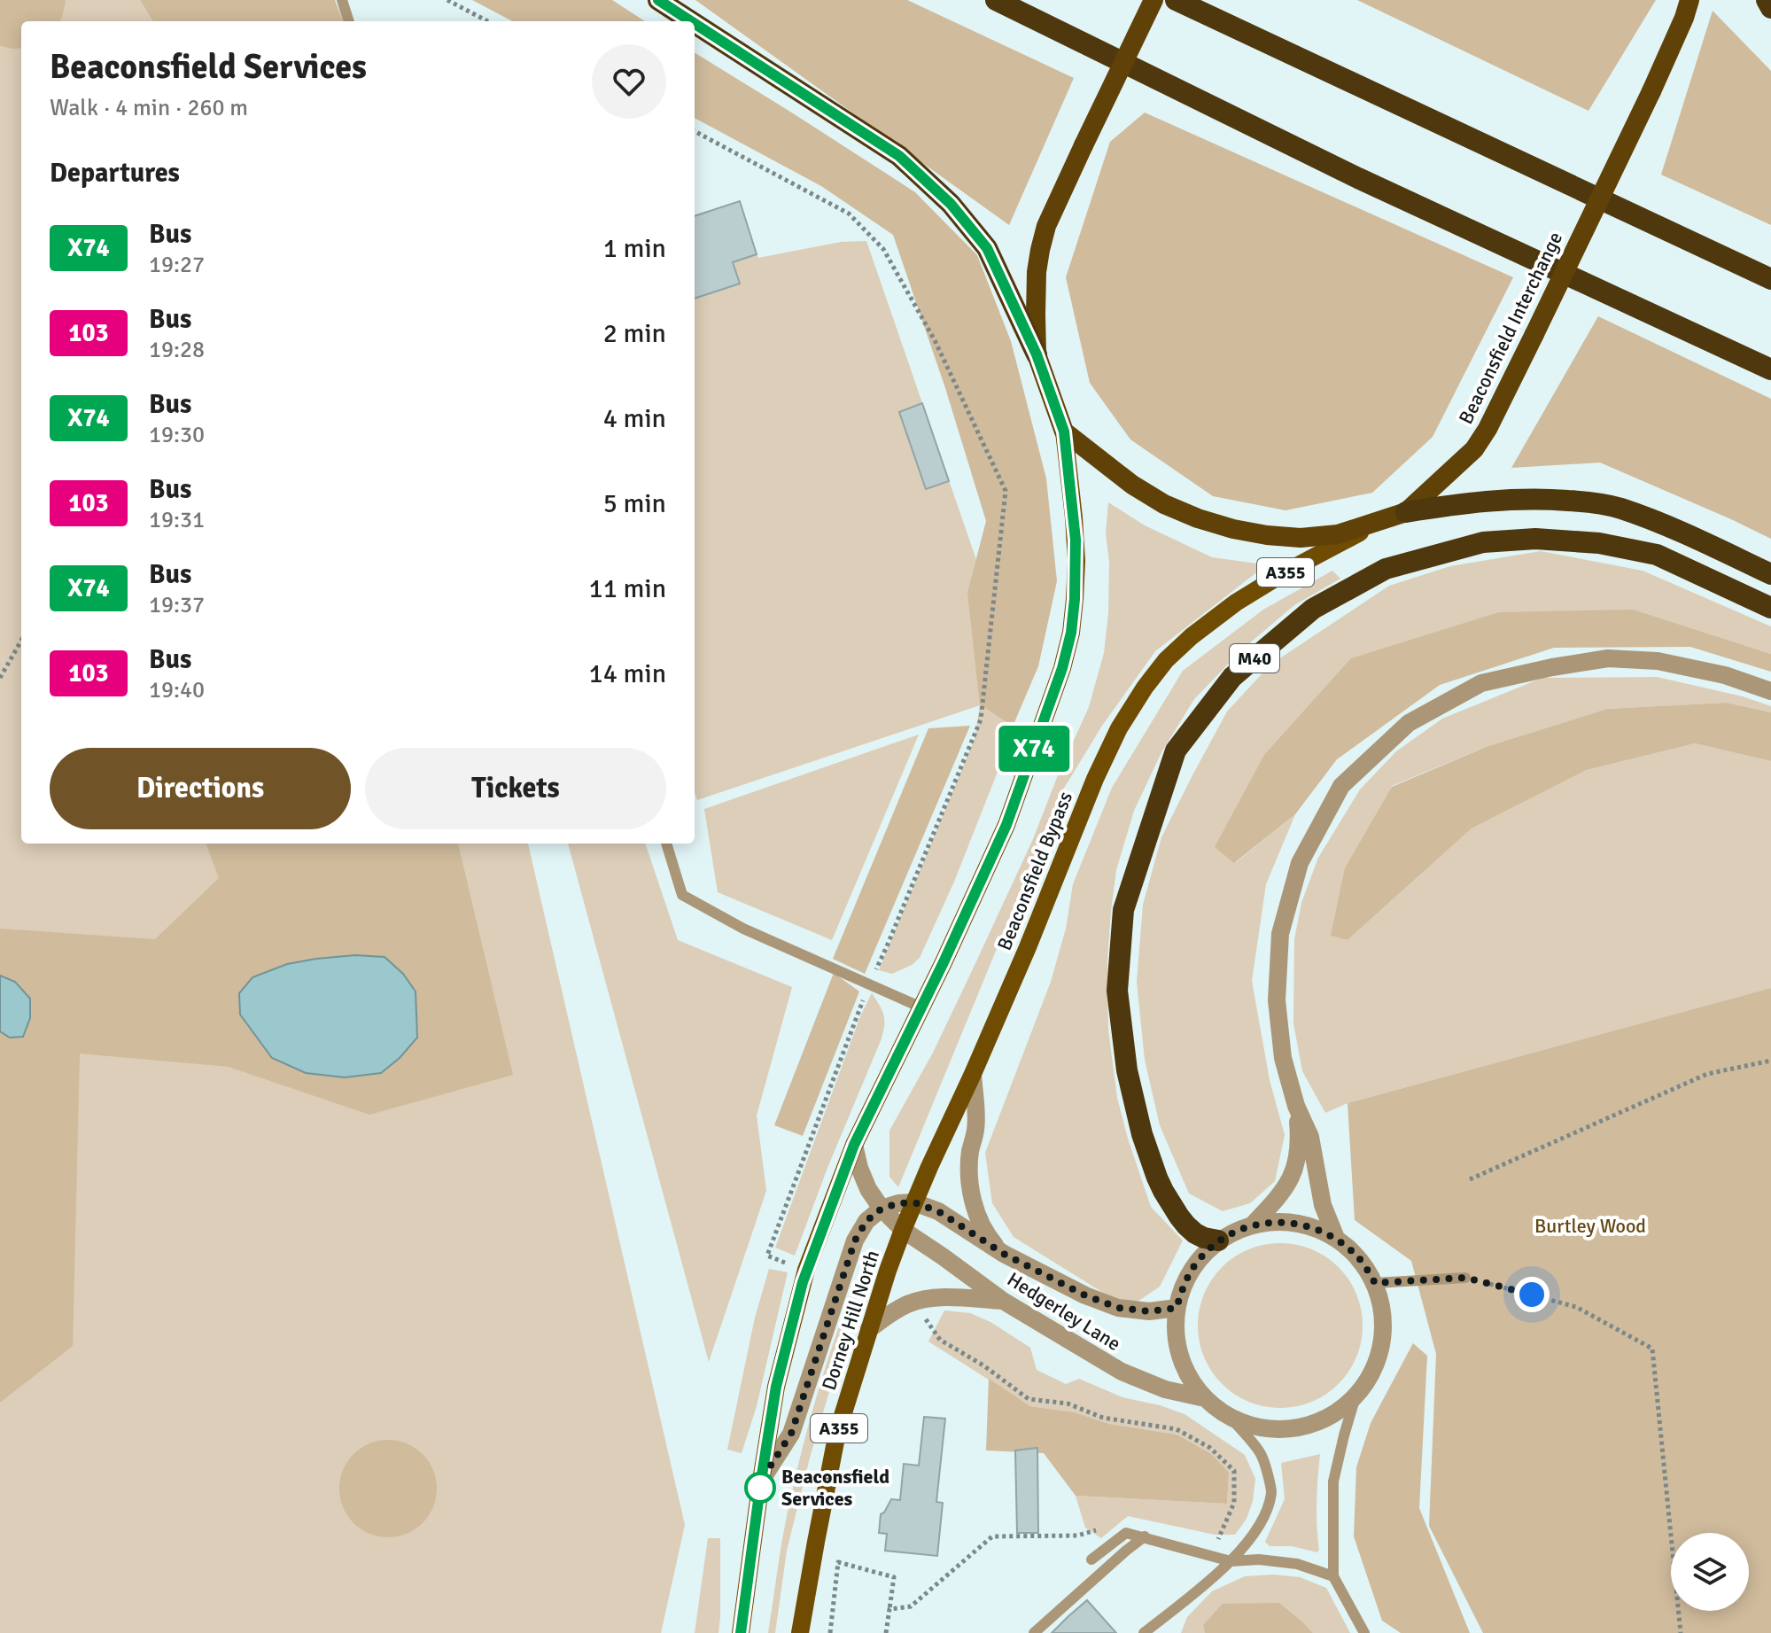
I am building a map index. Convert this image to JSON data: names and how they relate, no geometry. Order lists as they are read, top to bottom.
{
  "streets": {
    "highway": ["Beaconsfield Interchange", "M40"],
    "main road": ["A355", "Beaconsfield Bypass", "Dorney Hill North"],
    "street": ["Hedgerley Lane"]
  },
  "crossings": [
    ["Beaconsfield Interchange", "Beaconsfield Bypass"],
    ["M40", "Hedgerley Lane"],
    ["Beaconsfield Bypass", "Hedgerley Lane"],
    ["Beaconsfield Bypass", "Dorney Hill North"],
    ["Hedgerley Lane", "Dorney Hill North"]
  ],
  "parks": ["Burtley Wood"],
  "places": ["Beaconsfield Services"],
  "lines": ["bus line X74"],
  "page": {
    "on_map": "X74",
    "heading": [
      ["Beaconsfield Services", "Walk · 4 min · 260 m"],
      "Departures"
    ],
    "list": [
      {
        "mark": "X74",
        "name": "Bus",
        "note": "19:27",
        "value": "1 min"
      },
      {
        "mark": "103",
        "name": "Bus",
        "note": "19:28",
        "value": "2 min"
      },
      {
        "mark": "X74",
        "name": "Bus",
        "note": "19:30",
        "value": "4 min"
      },
      {
        "mark": "103",
        "name": "Bus",
        "note": "19:31",
        "value": "5 min"
      },
      {
        "mark": "X74",
        "name": "Bus",
        "note": "19:37",
        "value": "11 min"
      },
      {
        "mark": "103",
        "name": "Bus",
        "note": "19:40",
        "value": "14 min"
      }
    ],
    "buttons": ["Directions", "Tickets"]
  }
}
